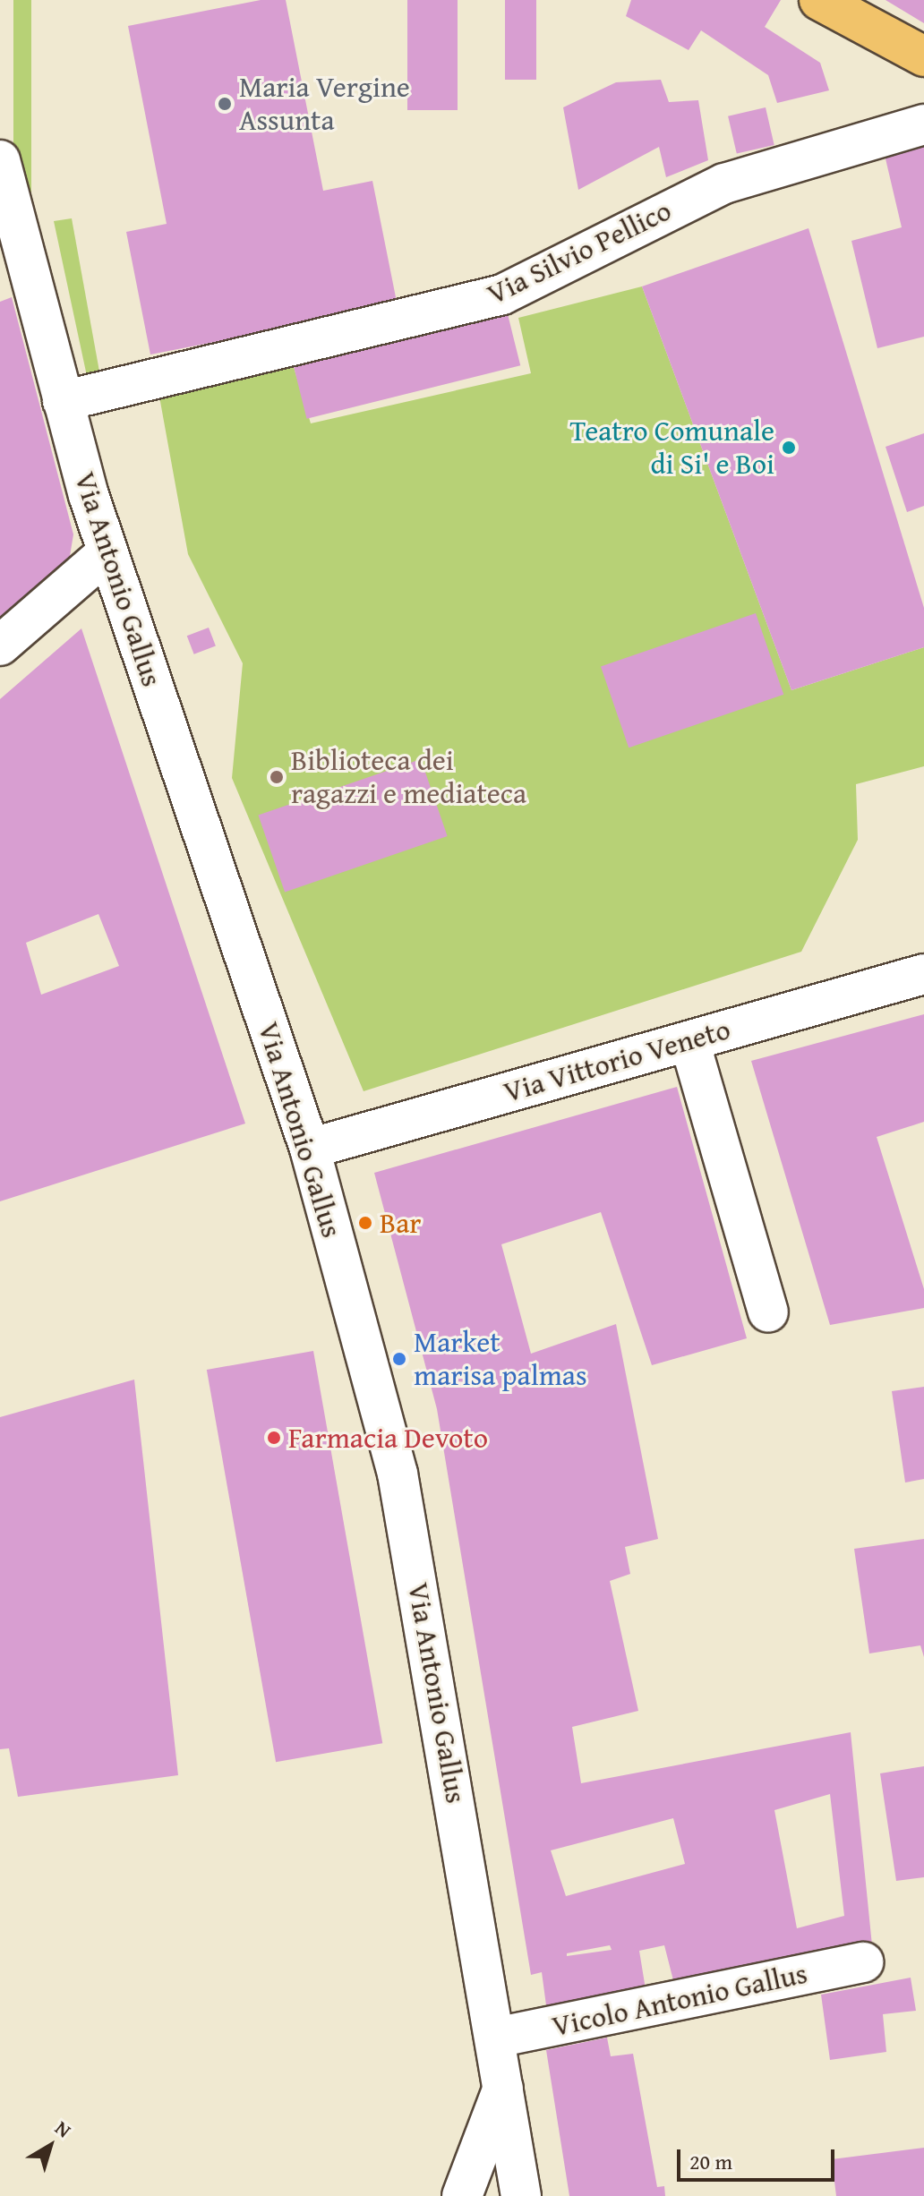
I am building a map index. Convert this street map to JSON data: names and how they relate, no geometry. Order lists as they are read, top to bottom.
{
  "streets": {
    "street": [
      "Via Silvio Pellico",
      "Via Antonio Gallus",
      "Via Vittorio Veneto",
      "Vicolo Antonio Gallus"
    ]
  },
  "crossings": [
    ["Via Silvio Pellico", "Via Antonio Gallus"],
    ["Via Antonio Gallus", "Via Vittorio Veneto"],
    ["Via Antonio Gallus", "Vicolo Antonio Gallus"]
  ],
  "places": [
    "Maria Vergine Assunta",
    "Teatro Comunale di Si' e Boi",
    "Biblioteca dei ragazzi e mediateca",
    "Bar",
    "Market marisa palmas",
    "Farmacia Devoto"
  ],
  "scale_bar": "20 m",
  "north": "top right"
}
